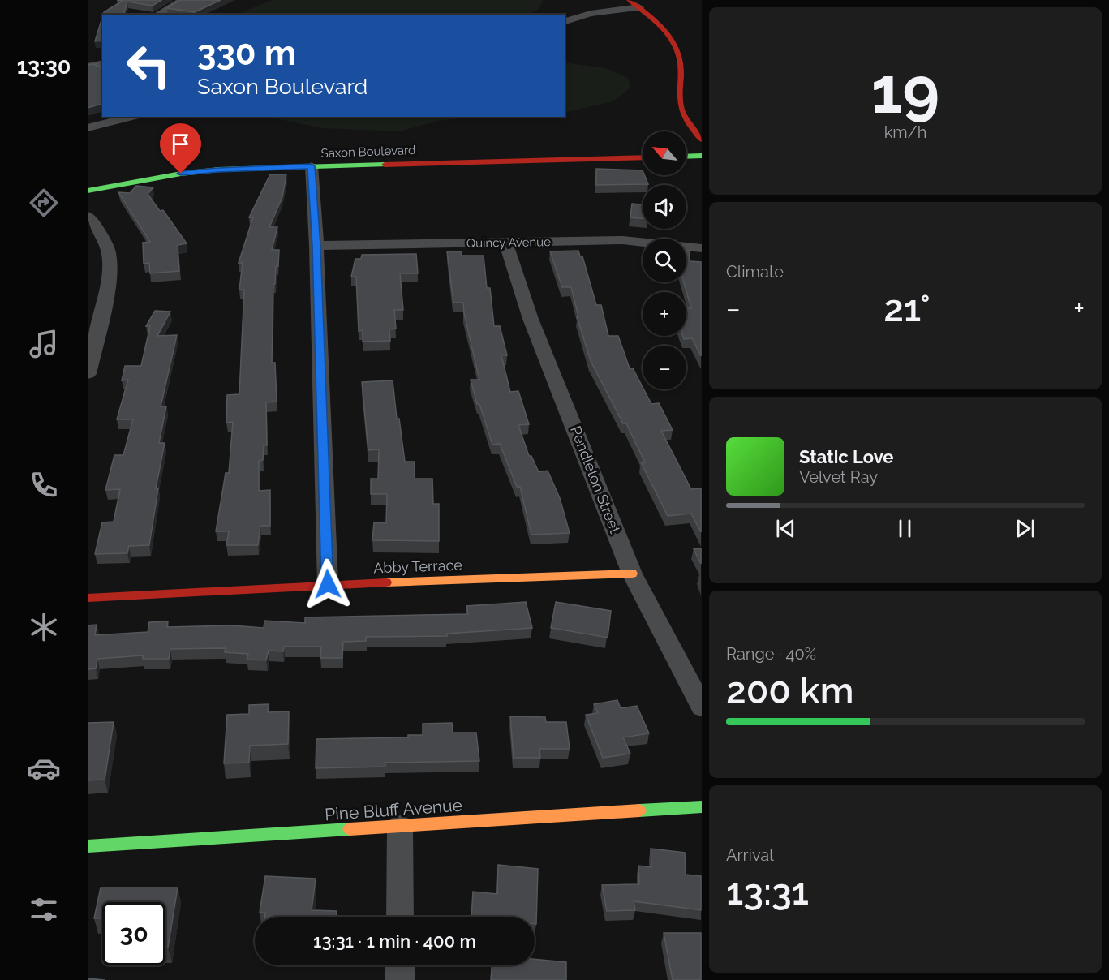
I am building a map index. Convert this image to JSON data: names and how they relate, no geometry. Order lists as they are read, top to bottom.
{
  "streets": {
    "street": [
      "Saxon Boulevard",
      "Quincy Avenue",
      "Pendleton Street",
      "Abby Terrace",
      "Pine Bluff Avenue"
    ]
  },
  "crossings": [
    ["Quincy Avenue", "Pendleton Street"],
    ["Pendleton Street", "Abby Terrace"]
  ],
  "north": "top left",
  "page": {
    "tabs": "13:30",
    "tile": [
      ["19", "km/h"],
      "Climate",
      ["Range · 40%", "200 km"],
      ["Arrival", "13:31"]
    ],
    "turn": ["330 m", "Saxon Boulevard"],
    "map_buttons": ["+", "−"],
    "heat": ["−", "21°", "+"],
    "song": ["Static Love", "Velvet Ray"],
    "limit": "30",
    "trip": "13:31 · 1 min · 400 m"
  }
}
